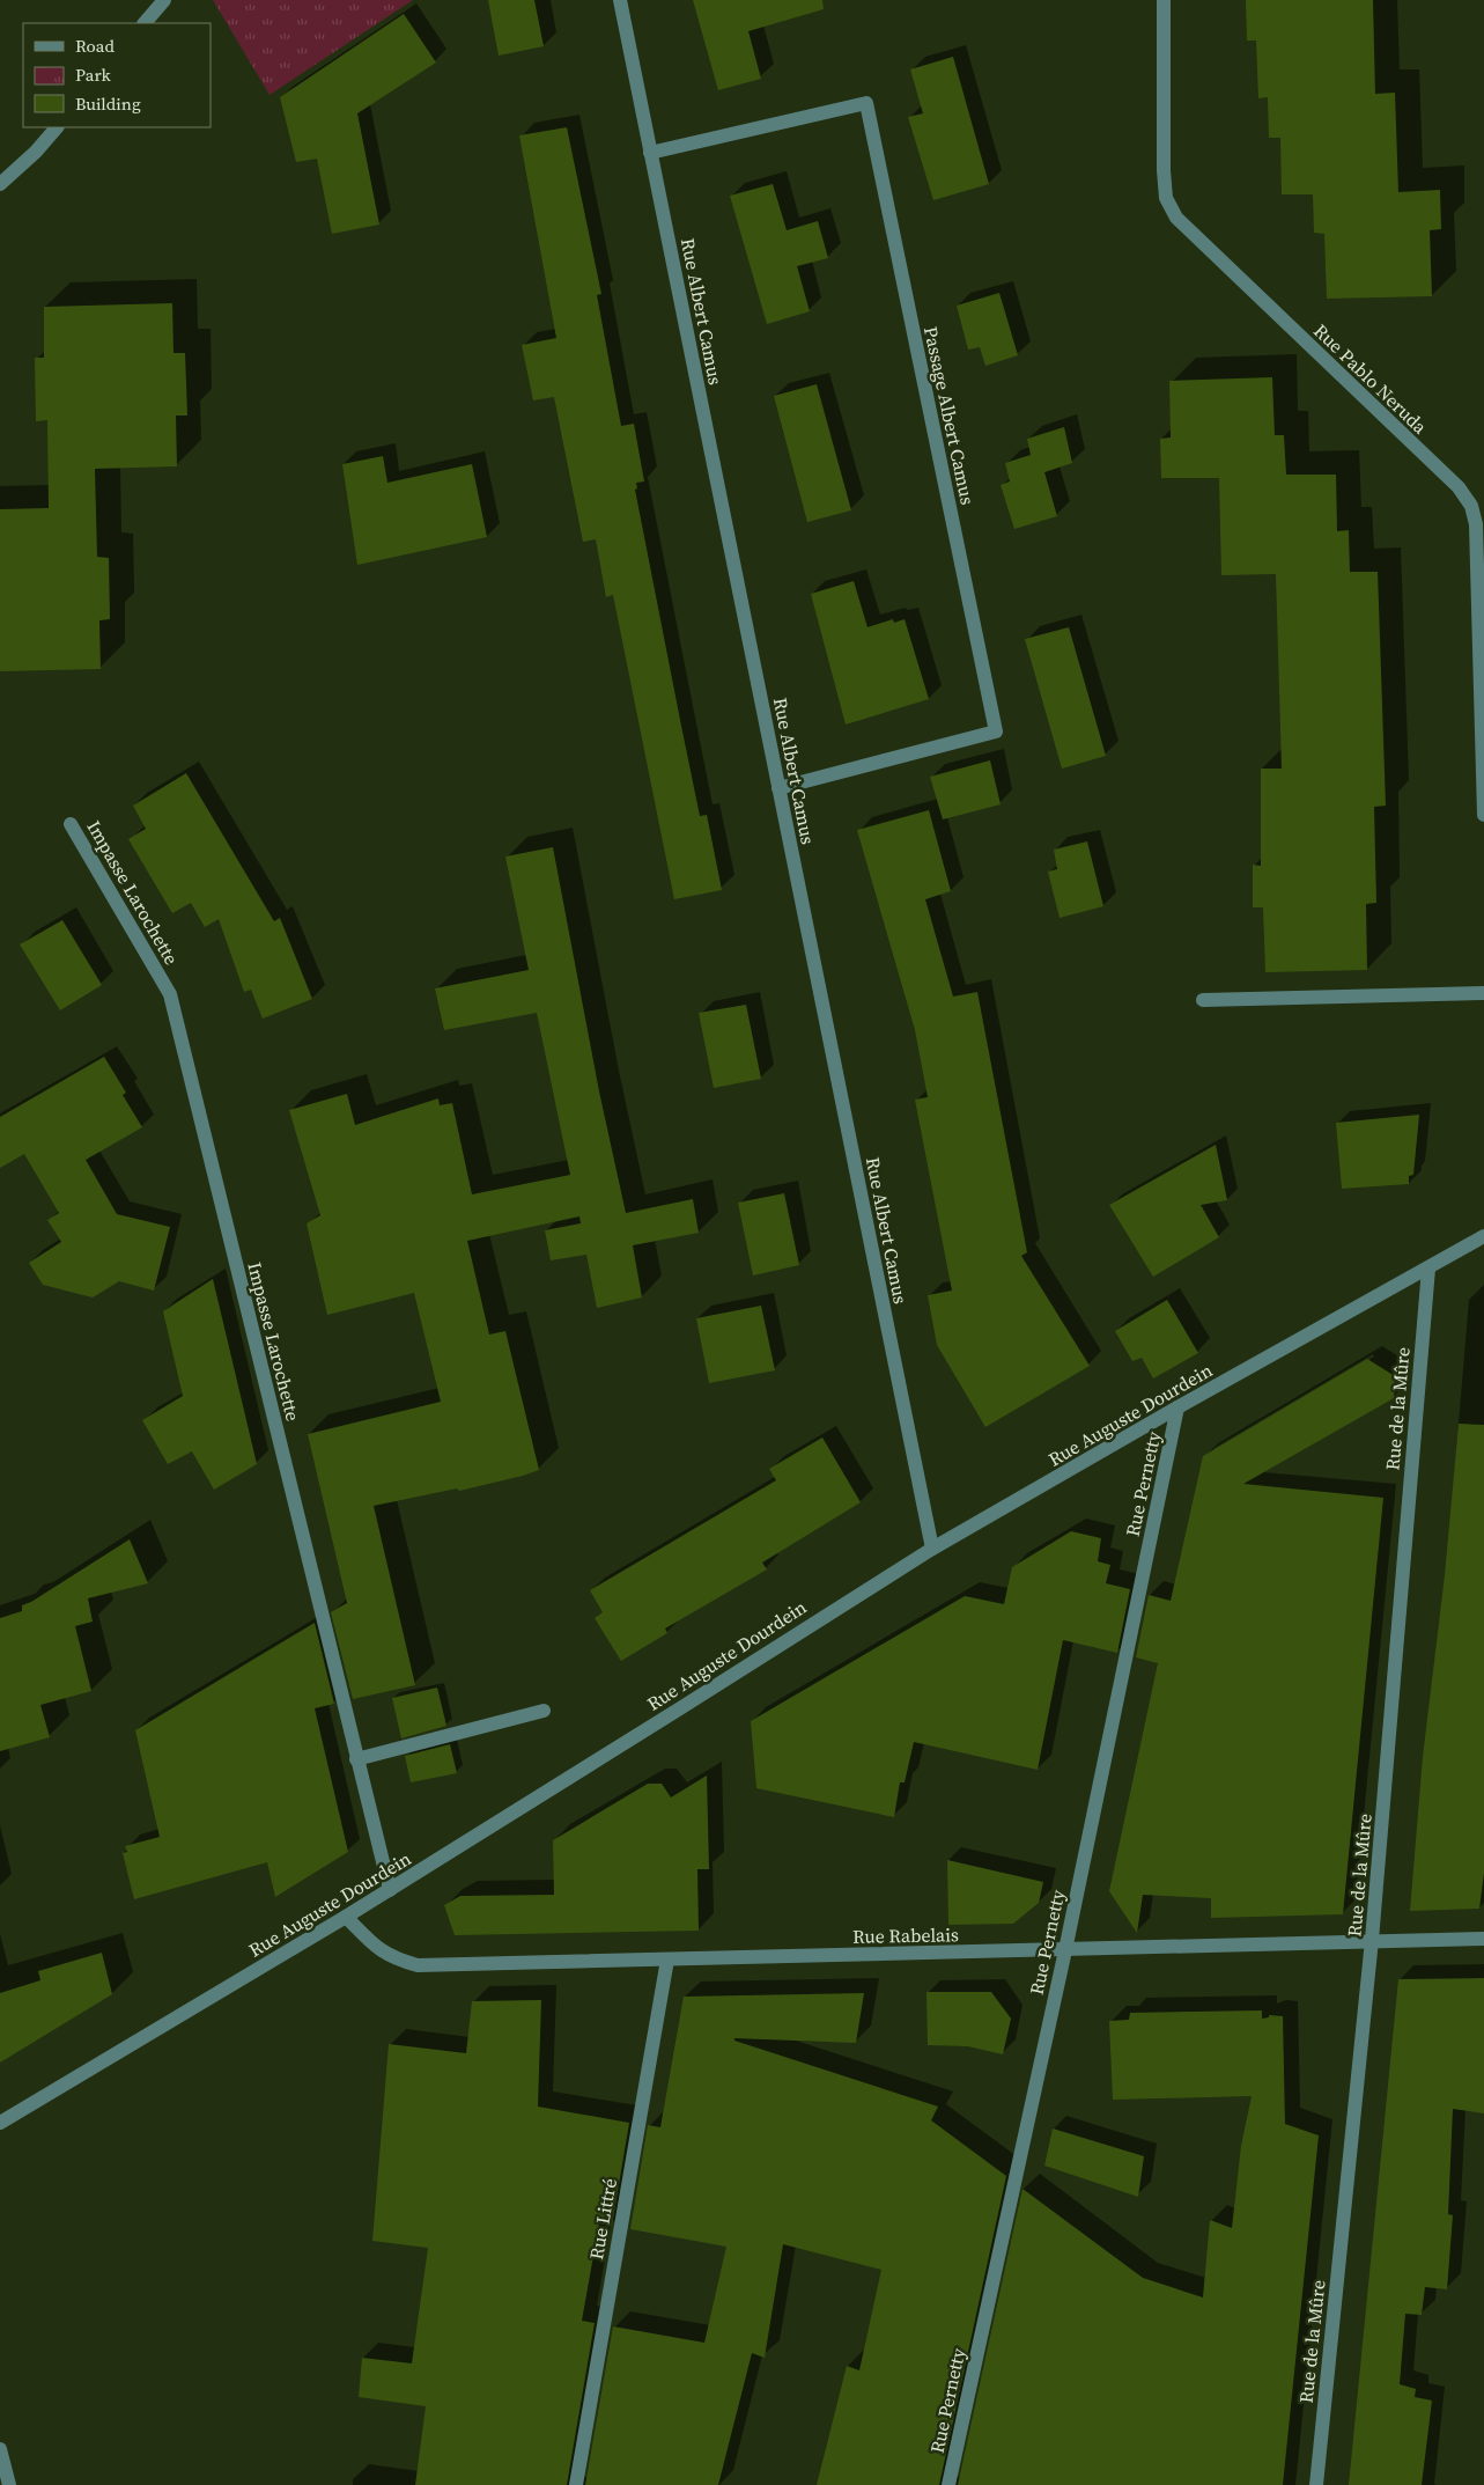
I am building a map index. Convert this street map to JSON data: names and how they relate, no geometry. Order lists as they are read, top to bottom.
{
  "streets": {
    "street": [
      "Rue Albert Camus",
      "Rue Pablo Neruda",
      "Passage Albert Camus",
      "Impasse Larochette",
      "Rue de la Mûre",
      "Rue Auguste Dourdein",
      "Rue Pernetty",
      "Rue Rabelais",
      "Rue Littré"
    ]
  },
  "crossings": [
    ["Rue Albert Camus", "Passage Albert Camus"],
    ["Rue Albert Camus", "Rue Auguste Dourdein"],
    ["Impasse Larochette", "Rue Auguste Dourdein"],
    ["Rue de la Mûre", "Rue Auguste Dourdein"],
    ["Rue de la Mûre", "Rue Rabelais"],
    ["Rue Auguste Dourdein", "Rue Pernetty"],
    ["Rue Auguste Dourdein", "Rue Rabelais"],
    ["Rue Pernetty", "Rue Rabelais"],
    ["Rue Rabelais", "Rue Littré"]
  ],
  "legend": ["Road", "Park", "Building"]
}
